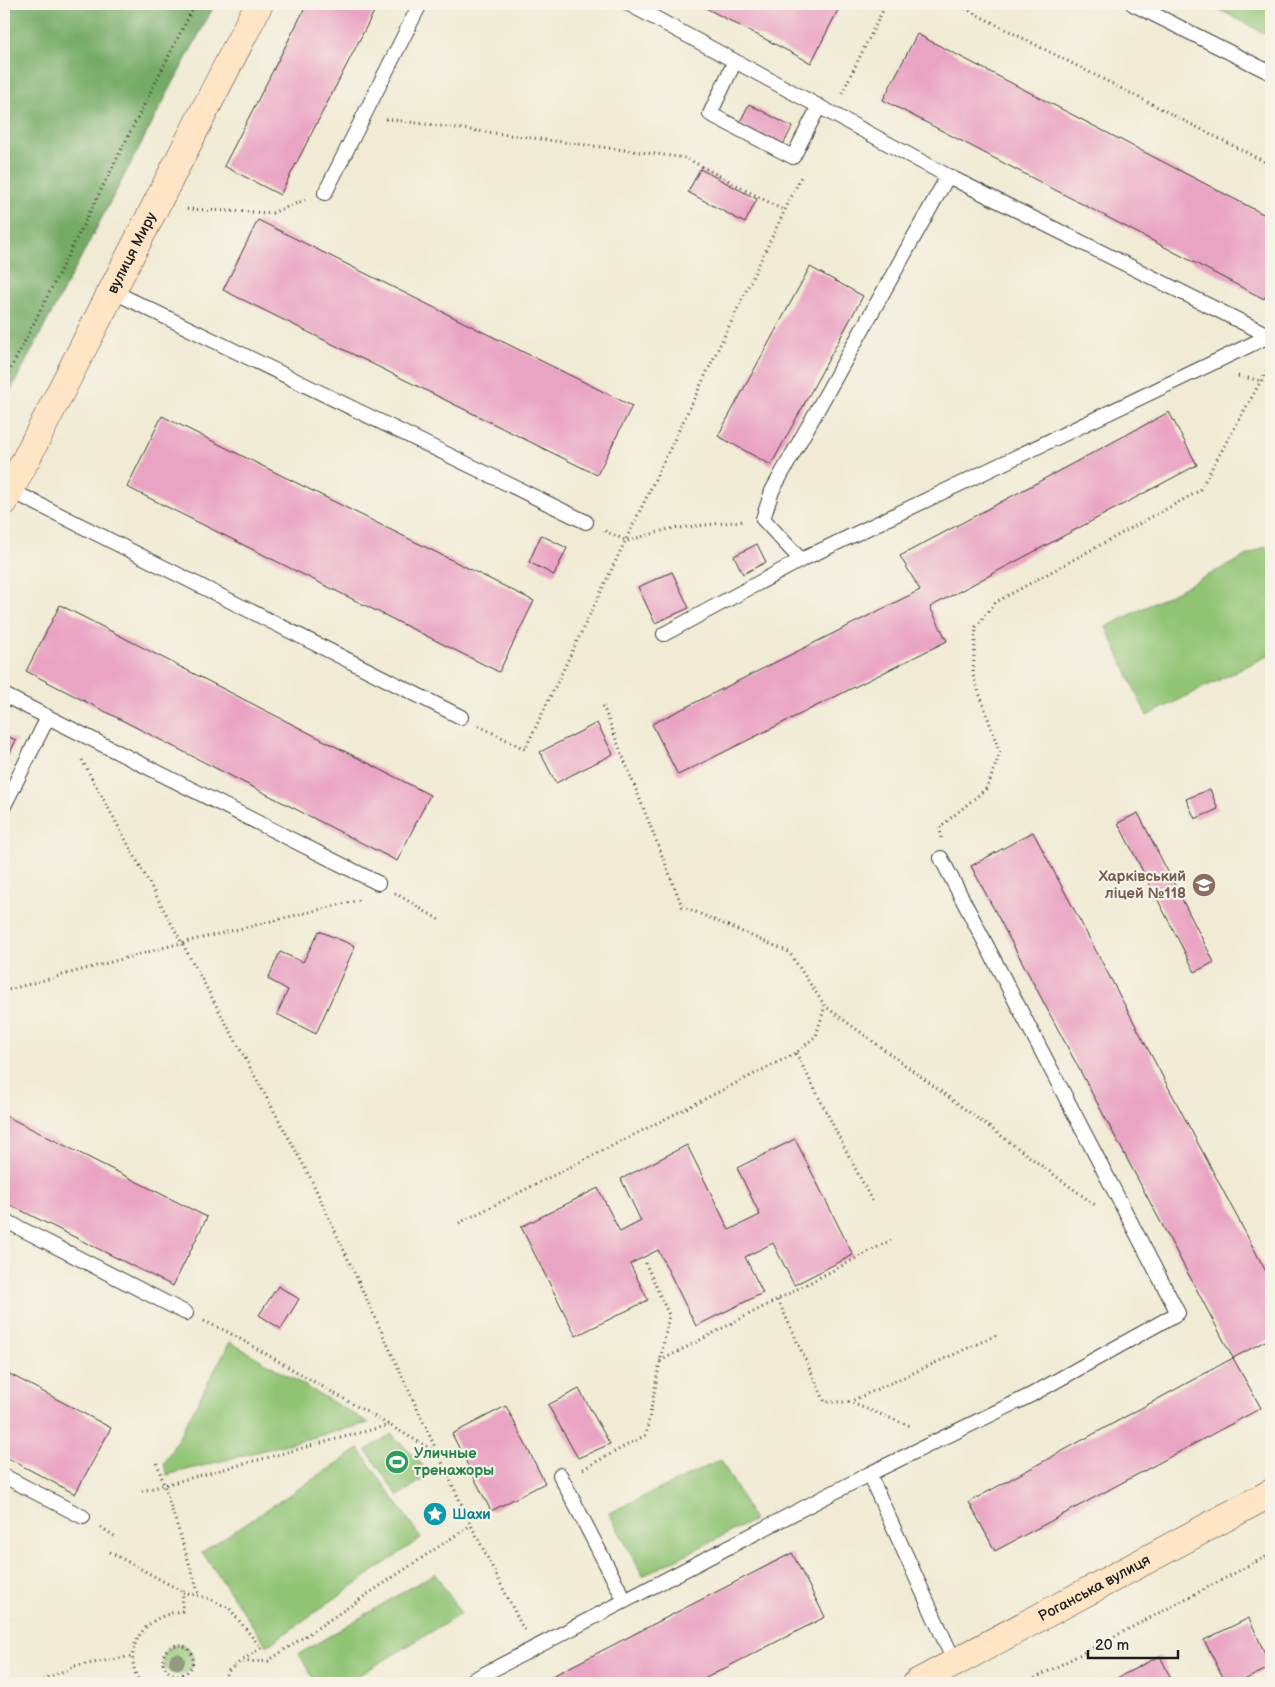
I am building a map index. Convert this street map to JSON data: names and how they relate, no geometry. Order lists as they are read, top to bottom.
{
  "streets": {
    "street": ["вулиця Миру", "Роганська вулиця"]
  },
  "places": {
    "school or university": ["Харківський ліцей №118"],
    "sports": ["Уличные тренажоры"],
    "place": ["Шахи"]
  },
  "scale_bar": "20 m"
}
